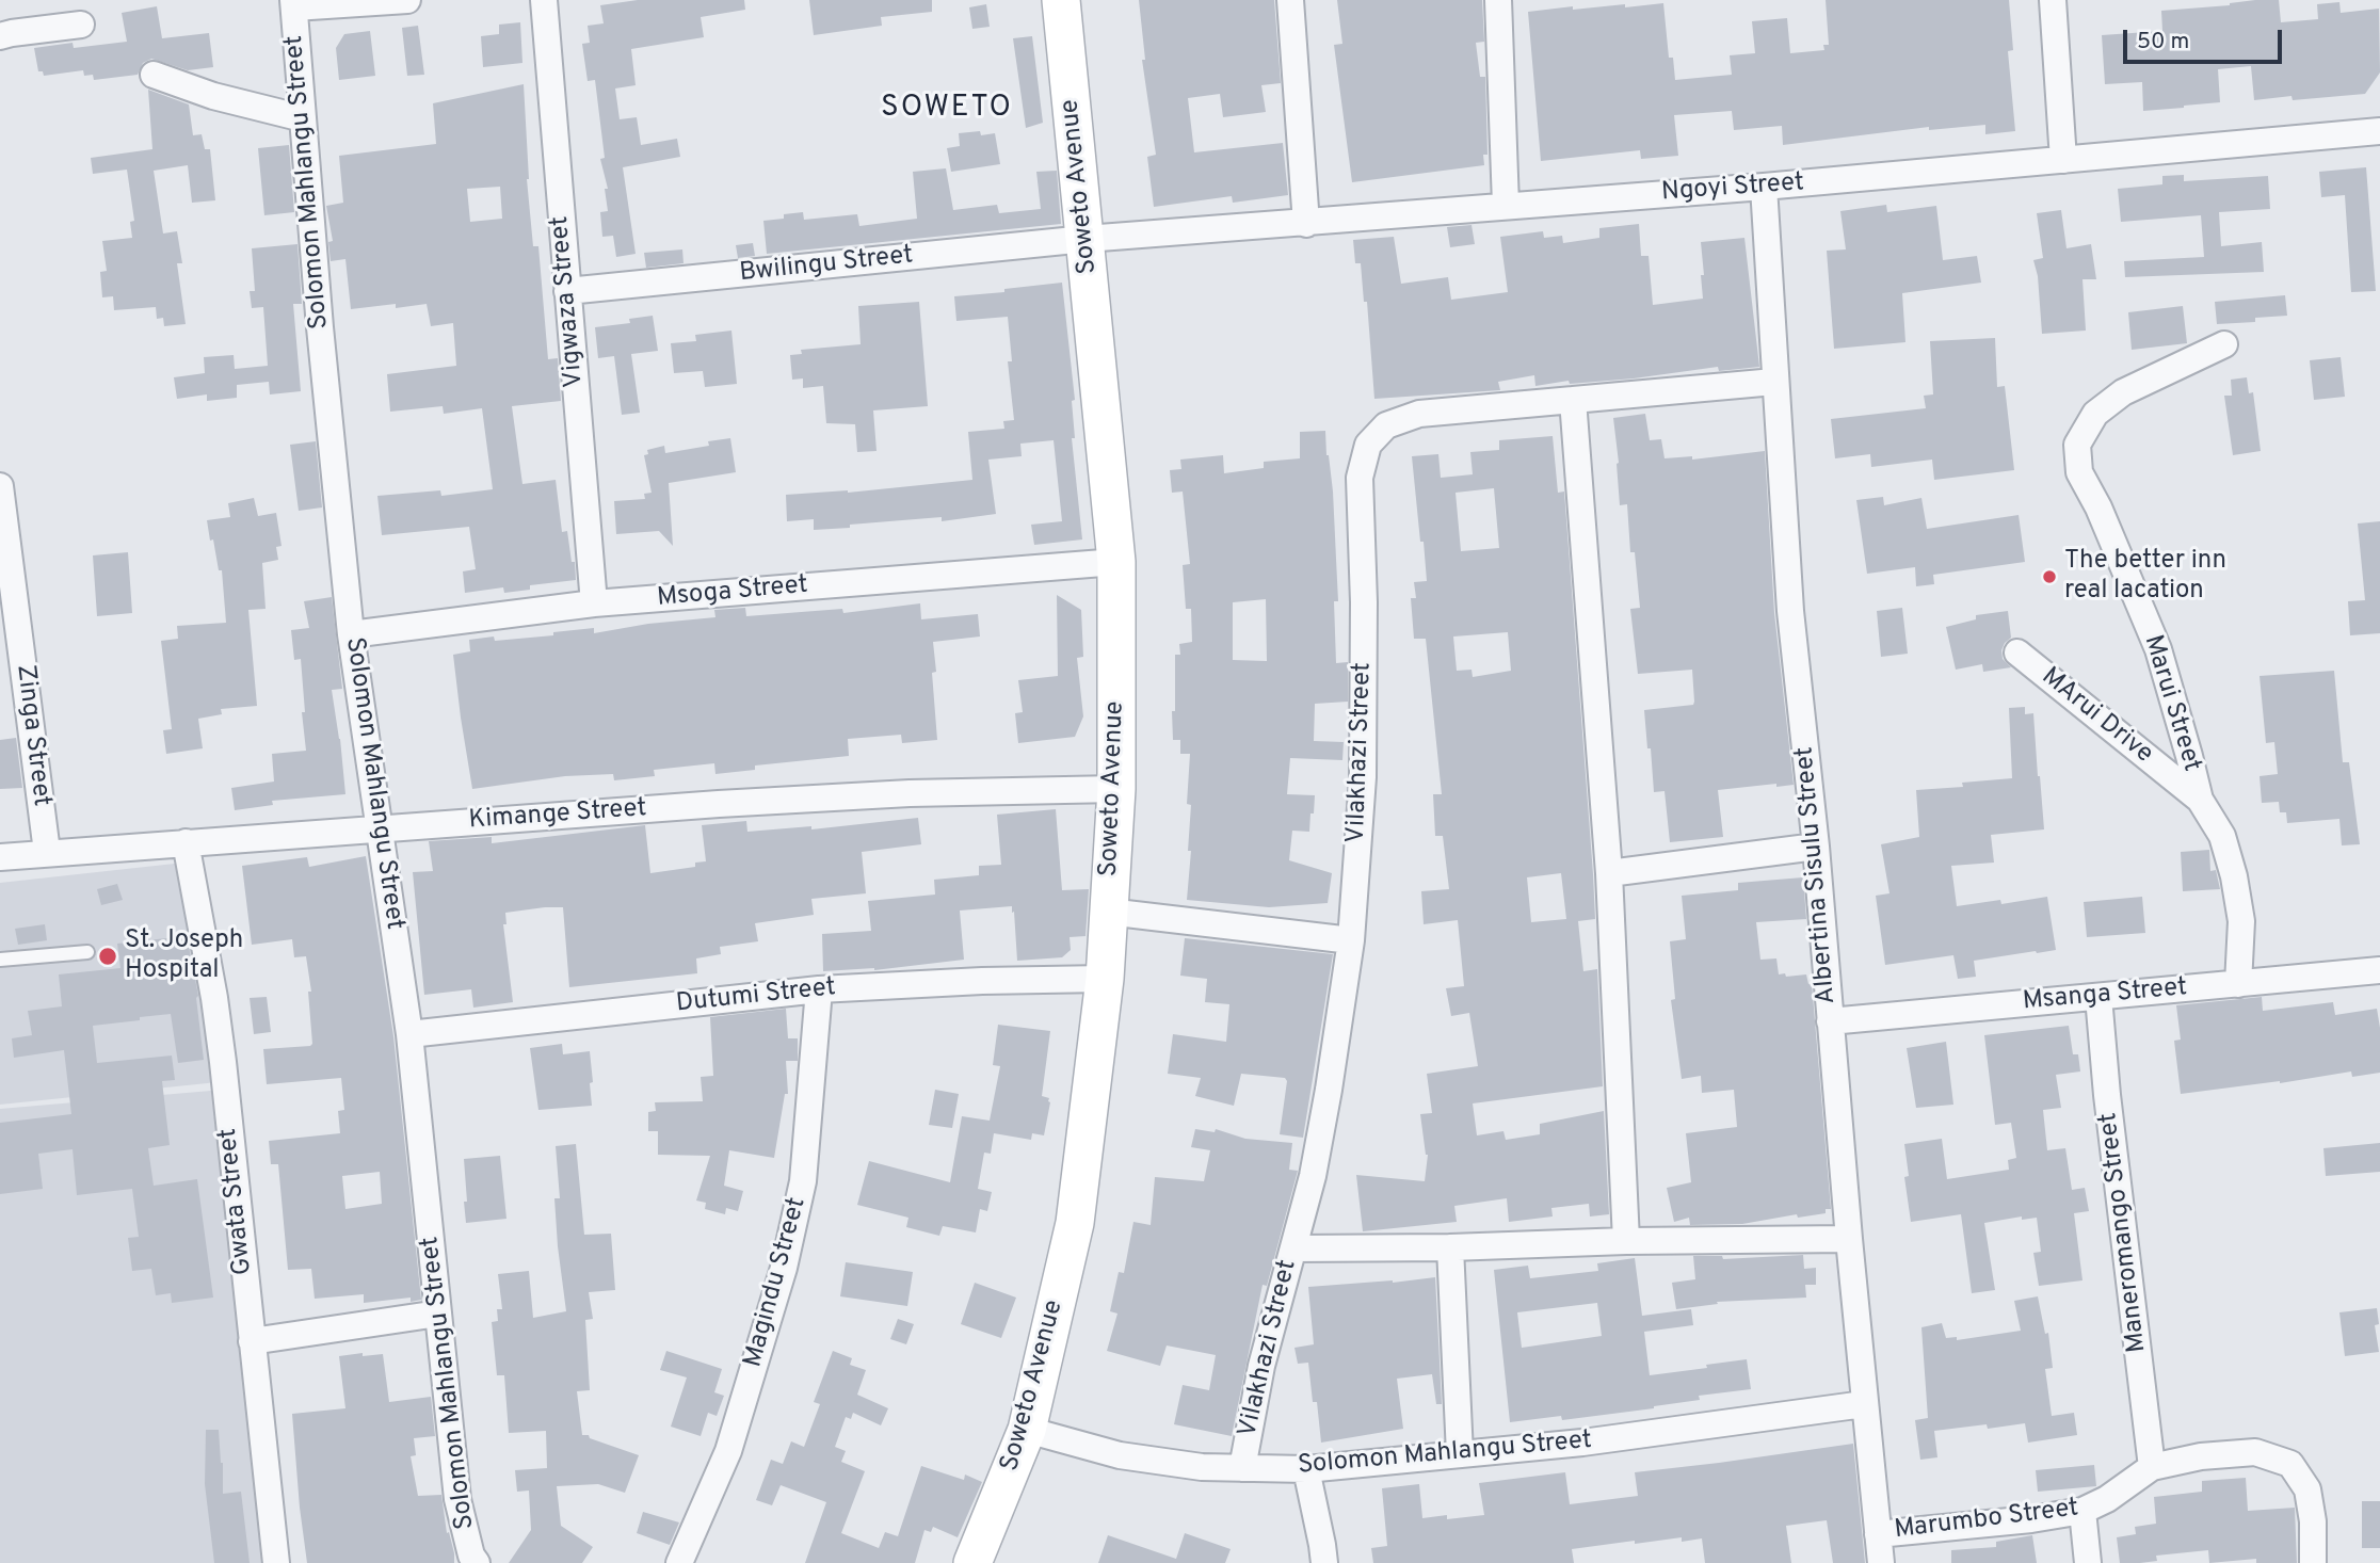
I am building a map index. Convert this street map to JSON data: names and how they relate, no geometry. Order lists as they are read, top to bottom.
{
  "streets": {
    "street": [
      "Solomon Mahlangu Street",
      "Soweto Avenue",
      "Ngoyi Street",
      "Bwilingu Street",
      "Vigwaza Street",
      "Msoga Street",
      "Marui Street",
      "MArui Drive",
      "Zinga Street",
      "Vilakhazi Street",
      "Kimange Street",
      "Albertina Sisulu Street",
      "Msanga Street",
      "Dutumi Street",
      "Gwata Street",
      "Maneromango Street",
      "Magindu Street",
      "Marumbo Street"
    ]
  },
  "crossings": [
    ["Solomon Mahlangu Street", "Soweto Avenue"],
    ["Solomon Mahlangu Street", "Msoga Street"],
    ["Solomon Mahlangu Street", "Vilakhazi Street"],
    ["Solomon Mahlangu Street", "Kimange Street"],
    ["Solomon Mahlangu Street", "Albertina Sisulu Street"],
    ["Solomon Mahlangu Street", "Dutumi Street"],
    ["Soweto Avenue", "Ngoyi Street"],
    ["Soweto Avenue", "Bwilingu Street"],
    ["Soweto Avenue", "Msoga Street"],
    ["Soweto Avenue", "Kimange Street"],
    ["Soweto Avenue", "Dutumi Street"],
    ["Ngoyi Street", "Bwilingu Street"],
    ["Ngoyi Street", "Albertina Sisulu Street"],
    ["Bwilingu Street", "Vigwaza Street"],
    ["Vigwaza Street", "Msoga Street"],
    ["Marui Street", "MArui Drive"],
    ["MArui Drive", "Msanga Street"],
    ["Zinga Street", "Kimange Street"],
    ["Vilakhazi Street", "Albertina Sisulu Street"],
    ["Kimange Street", "Gwata Street"],
    ["Albertina Sisulu Street", "Msanga Street"],
    ["Albertina Sisulu Street", "Marumbo Street"],
    ["Msanga Street", "Maneromango Street"],
    ["Dutumi Street", "Magindu Street"],
    ["Maneromango Street", "Marumbo Street"]
  ],
  "districts": ["SOWETO"],
  "places": ["The better inn real lacation", "St. Joseph Hospital"],
  "scale_bar": "50 m"
}
